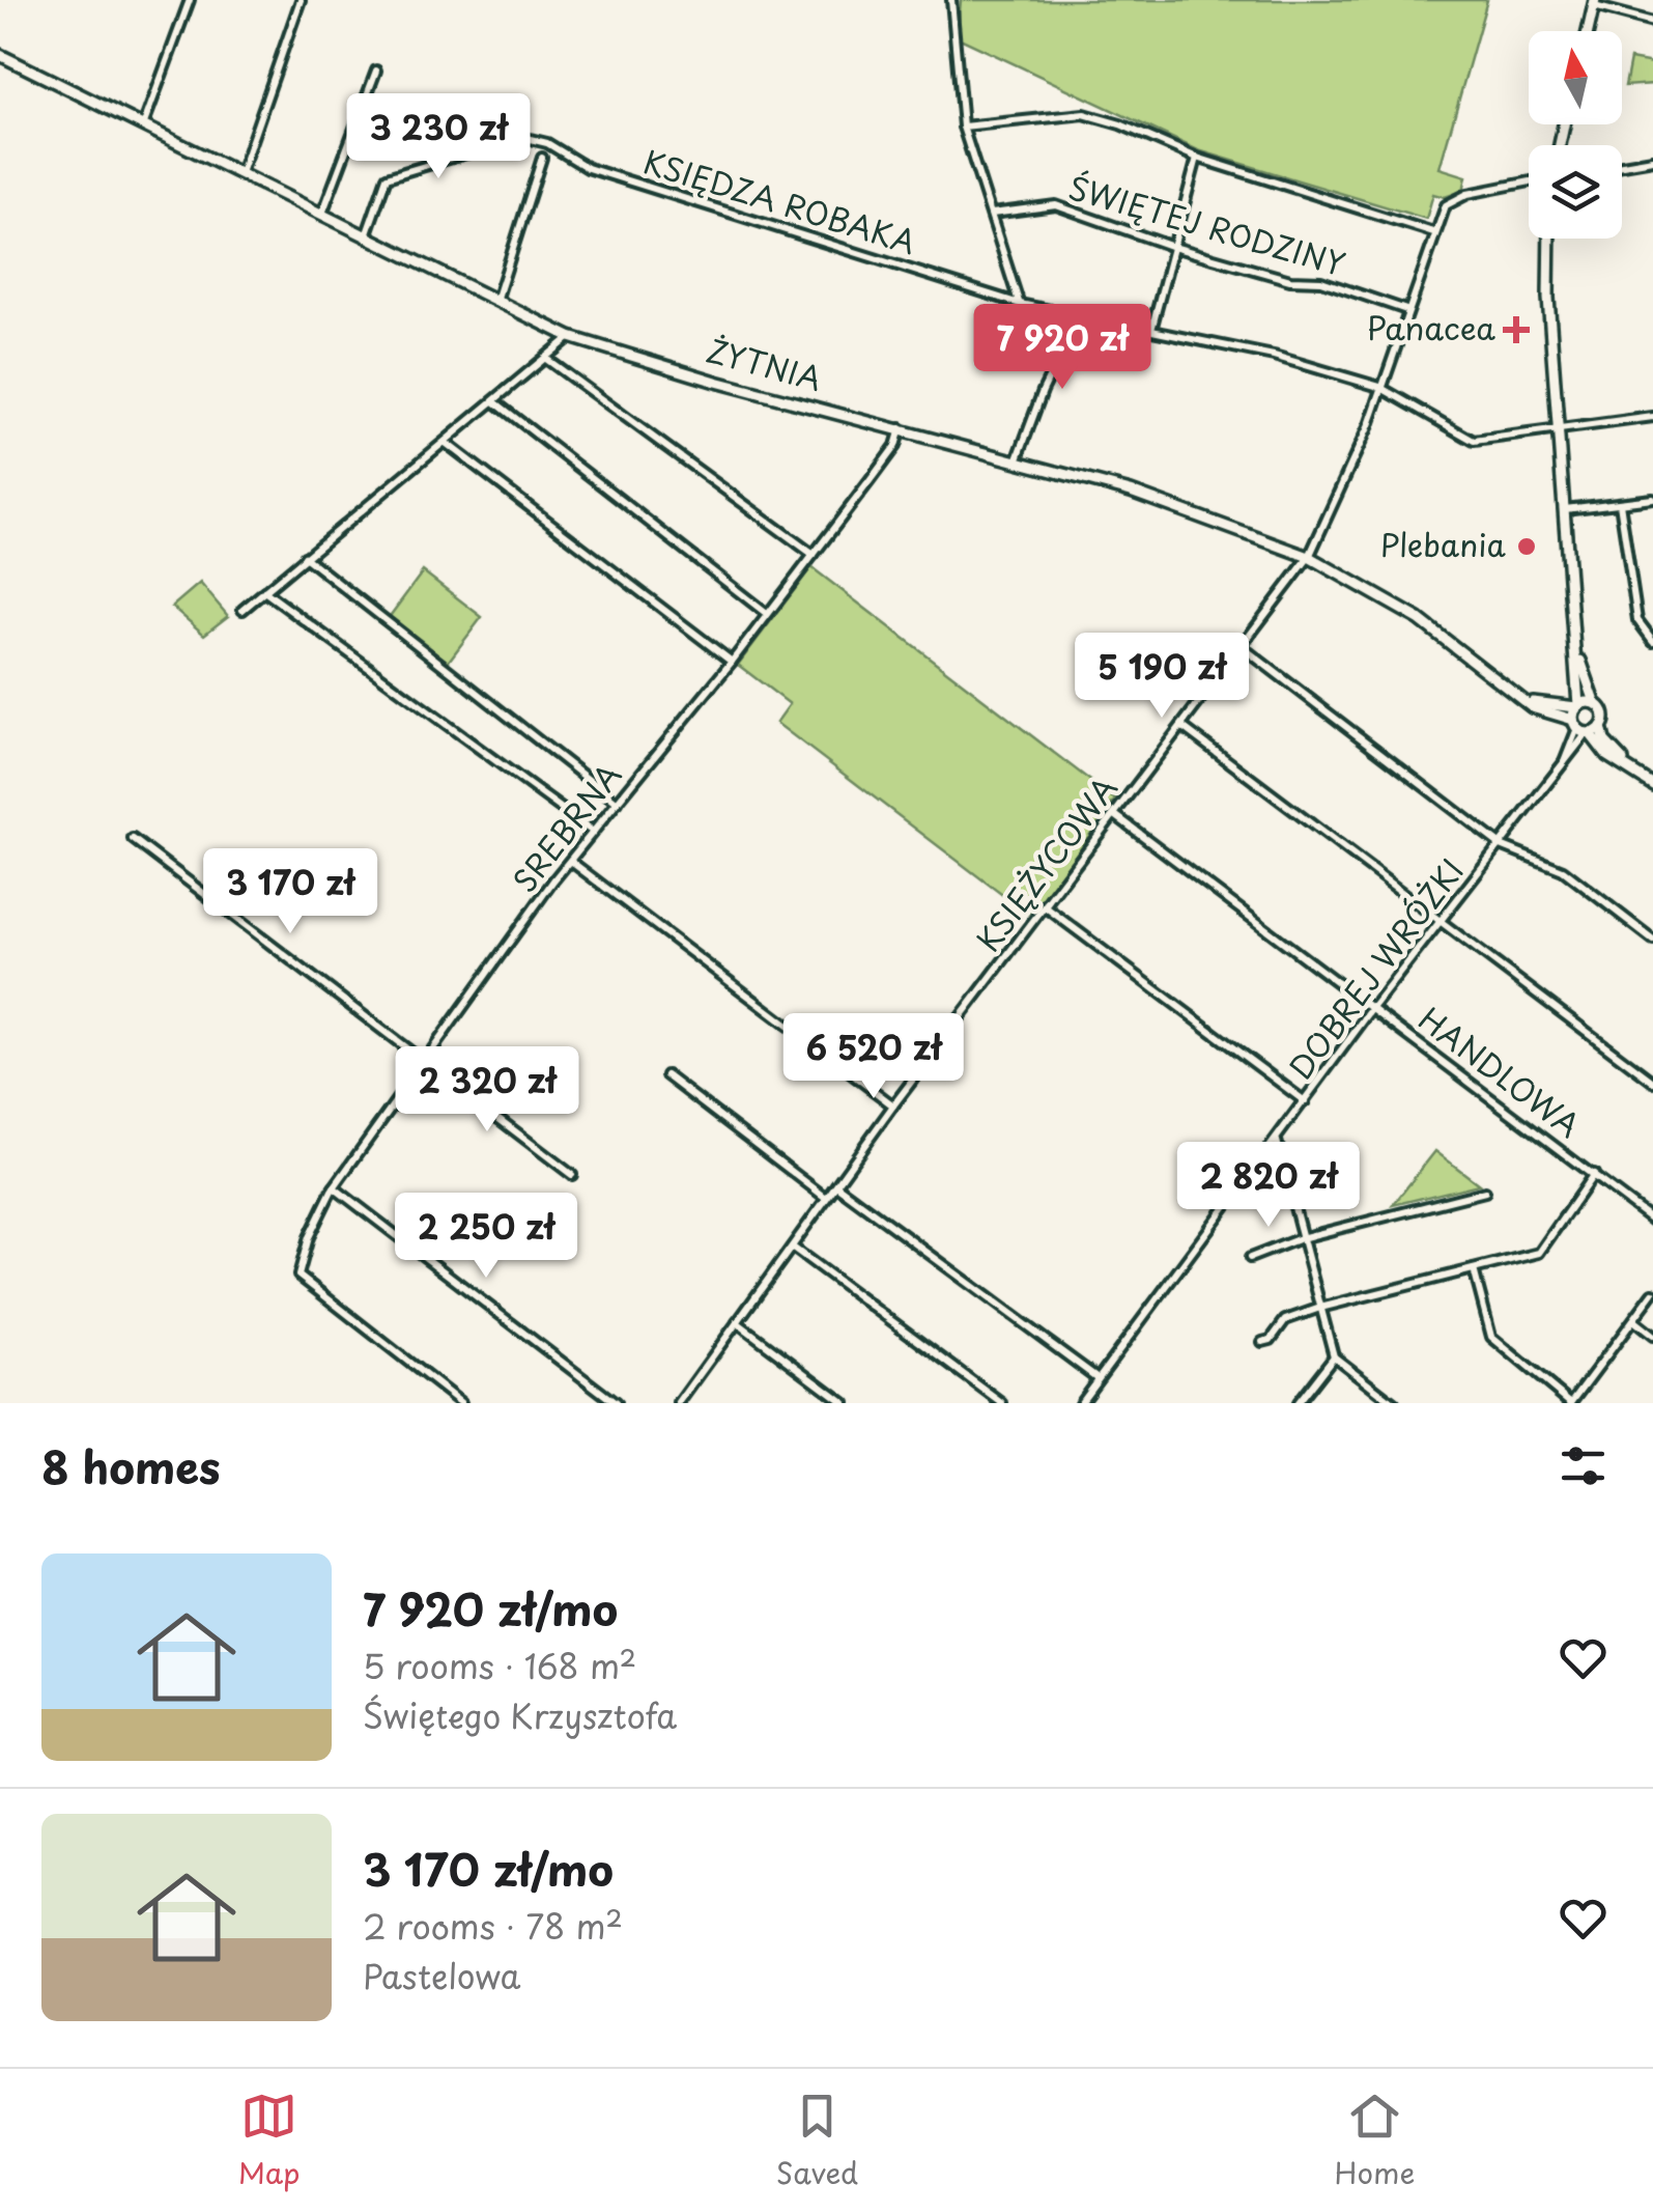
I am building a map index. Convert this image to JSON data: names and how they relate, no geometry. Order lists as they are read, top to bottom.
{
  "streets": {
    "street": [
      "KSIĘDZA ROBAKA",
      "ŚWIĘTEJ RODZINY",
      "ŻYTNIA",
      "SREBRNA",
      "KSIĘŻYCOWA",
      "DOBREJ WRÓŻKI",
      "HANDLOWA"
    ]
  },
  "crossings": [
    ["KSIĘDZA ROBAKA", "ŻYTNIA"],
    ["KSIĘDZA ROBAKA", "KSIĘŻYCOWA"],
    ["ŚWIĘTEJ RODZINY", "KSIĘŻYCOWA"],
    ["ŻYTNIA", "SREBRNA"],
    ["ŻYTNIA", "KSIĘŻYCOWA"],
    ["ŻYTNIA", "DOBREJ WRÓŻKI"],
    ["KSIĘŻYCOWA", "HANDLOWA"],
    ["DOBREJ WRÓŻKI", "HANDLOWA"]
  ],
  "places": {
    "health": ["Panacea"],
    "other": ["Plebania"]
  },
  "north": "top",
  "page": {
    "price": [
      "3 230 zł",
      "7 920 zł",
      "5 190 zł",
      "3 170 zł",
      "6 520 zł",
      "2 320 zł",
      "2 820 zł",
      "2 250 zł"
    ],
    "heading": "8 homes",
    "list": [
      {
        "name": "7 920 zł/mo",
        "note": "5 rooms · 168 m² · Świętego Krzysztofa"
      },
      {
        "name": "3 170 zł/mo",
        "note": "2 rooms · 78 m² · Pastelowa"
      }
    ],
    "tabs": ["Map", "Saved", "Home"]
  }
}
